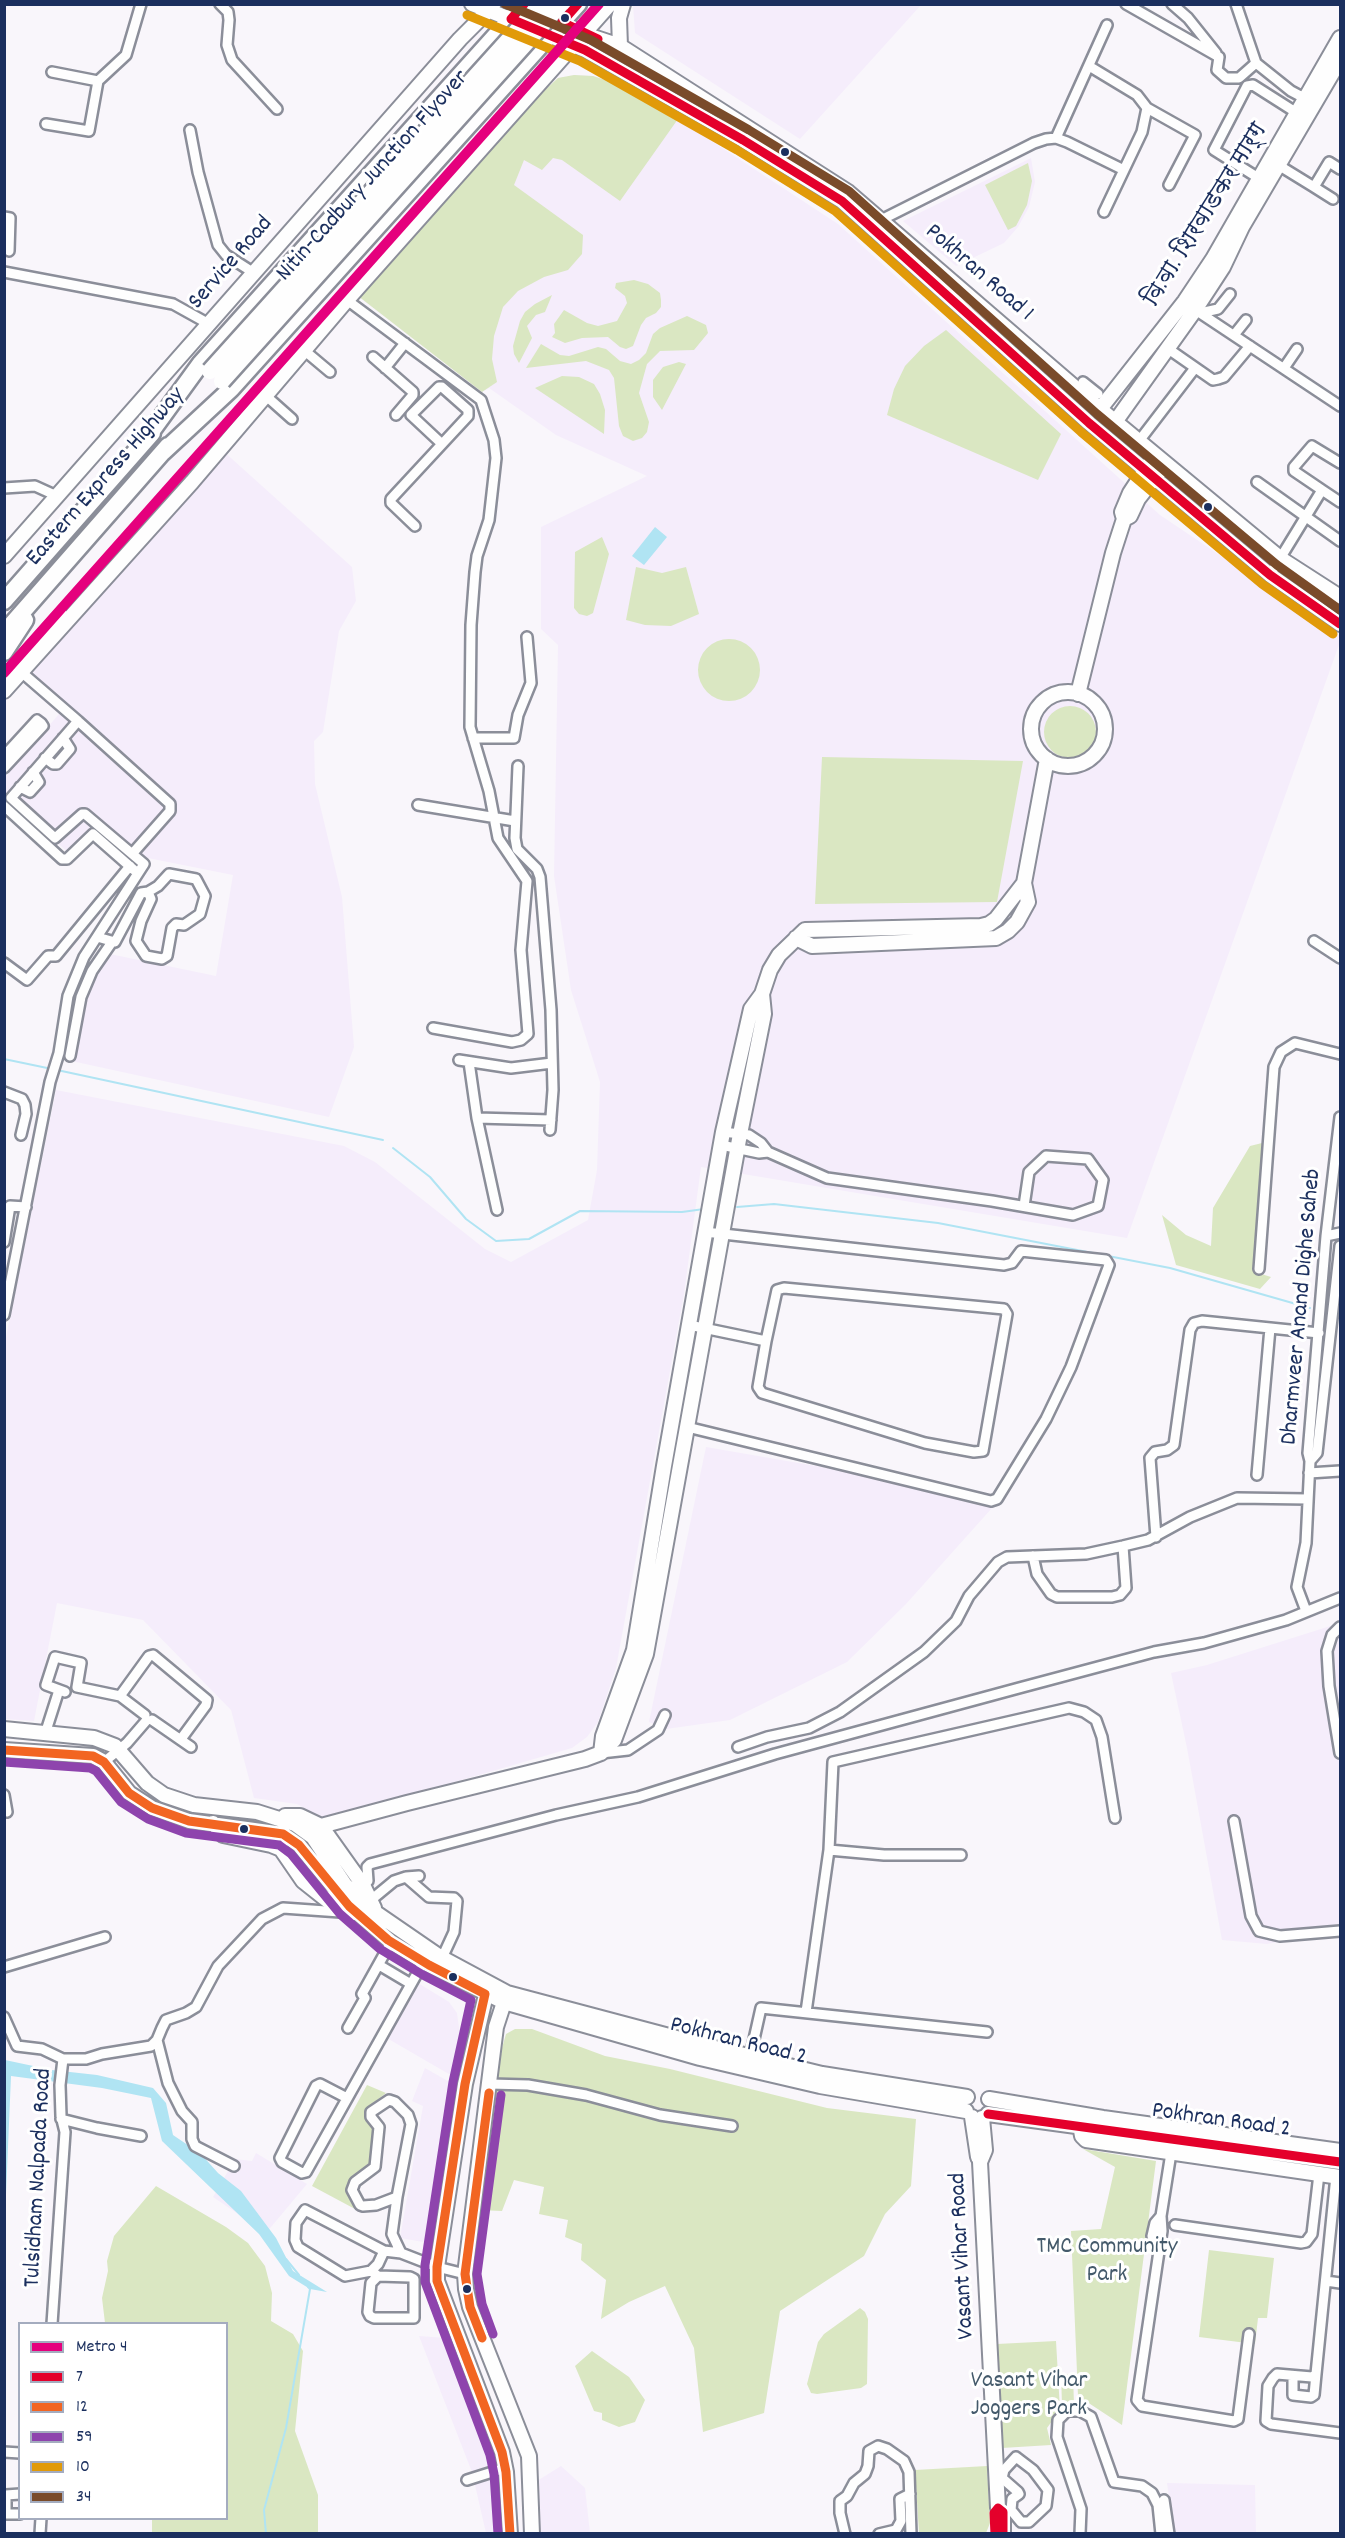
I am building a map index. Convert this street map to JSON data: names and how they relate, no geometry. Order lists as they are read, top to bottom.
{
  "streets": {
    "highway": ["Nitin-Cadbury Junction Flyover", "Eastern Express Highway"],
    "main road": [
      "वि.वा. शिरवाडकर मार्ग",
      "Service Road",
      "Pokhran Road 1",
      "Pokhran Road 2",
      "Vasant Vihar Road"
    ],
    "street": ["Dharmveer Anand Dighe Saheb", "Tulsidham Nalpada Road"]
  },
  "crossings": [
    ["Nitin-Cadbury Junction Flyover", "Eastern Express Highway"],
    ["वि.वा. शिरवाडकर मार्ग", "Pokhran Road 1"],
    ["Service Road", "Pokhran Road 1"],
    ["Pokhran Road 2", "Vasant Vihar Road"]
  ],
  "parks": ["TMC Community Park", "Vasant Vihar Joggers Park"],
  "lines": [
    "metro line 4",
    "transit line 7",
    "transit line 34",
    "transit line 10",
    "transit line 12",
    "transit line 59"
  ],
  "legend": [
    "Metro 4",
    "7",
    "12",
    "59",
    "10",
    "34"
  ]
}
